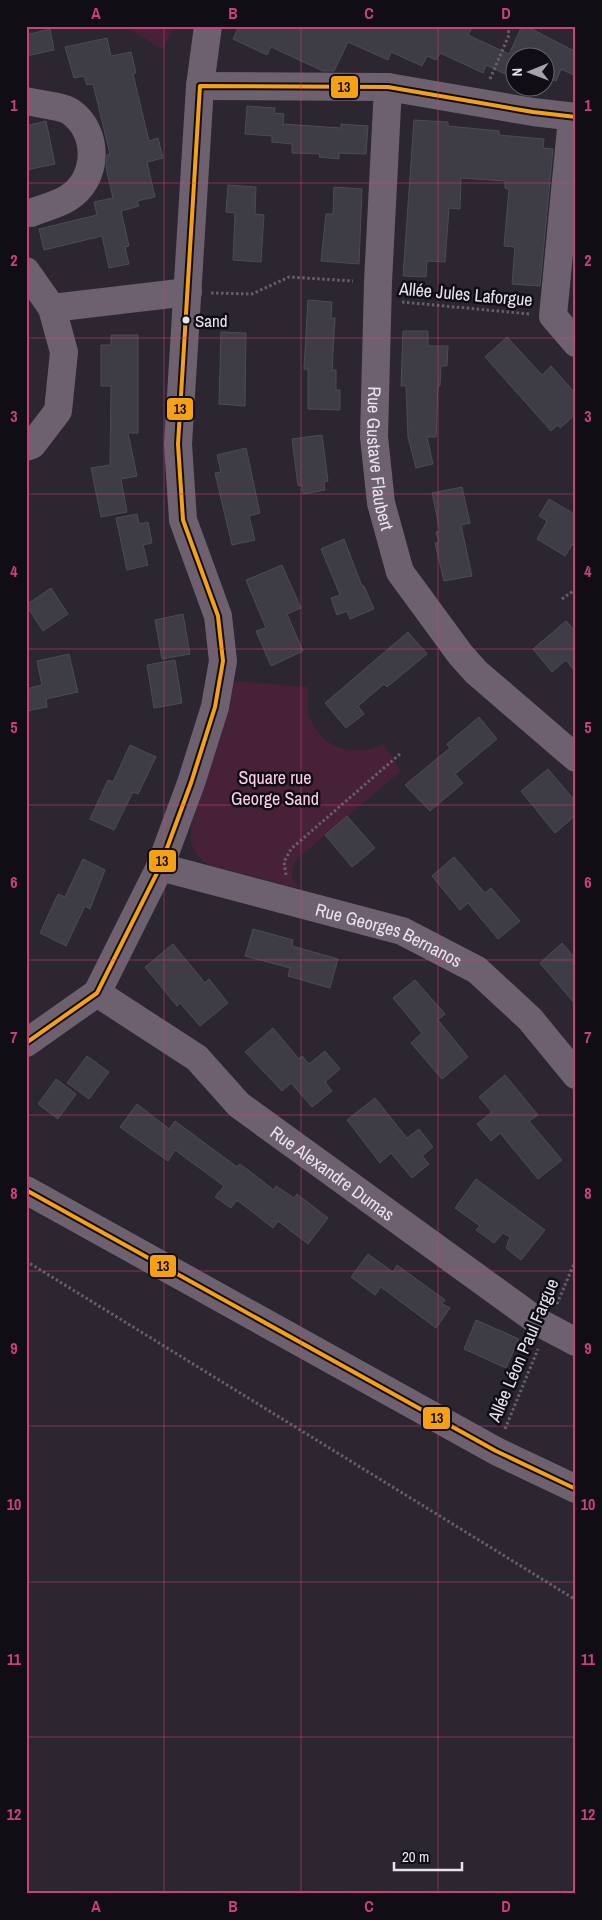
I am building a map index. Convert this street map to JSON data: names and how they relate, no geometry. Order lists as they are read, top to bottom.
{
  "streets": {
    "street": ["Rue Gustave Flaubert", "Rue Georges Bernanos", "Rue Alexandre Dumas"],
    "path": ["Allée Jules Laforgue", "Allée Léon Paul Fargue"]
  },
  "crossings": [
    ["Allée Jules Laforgue", "Rue Gustave Flaubert"],
    ["Rue Alexandre Dumas", "Allée Léon Paul Fargue"]
  ],
  "parks": ["Square rue George Sand"],
  "places": ["Sand"],
  "lines": ["transit line 13"],
  "scale_bar": "20 m",
  "north": "left",
  "grid": {
    "columns": [
      "A",
      "B",
      "C",
      "D"
    ],
    "rows": [
      "1",
      "2",
      "3",
      "4",
      "5",
      "6",
      "7",
      "8",
      "9",
      "10",
      "11",
      "12"
    ]
  }
}
